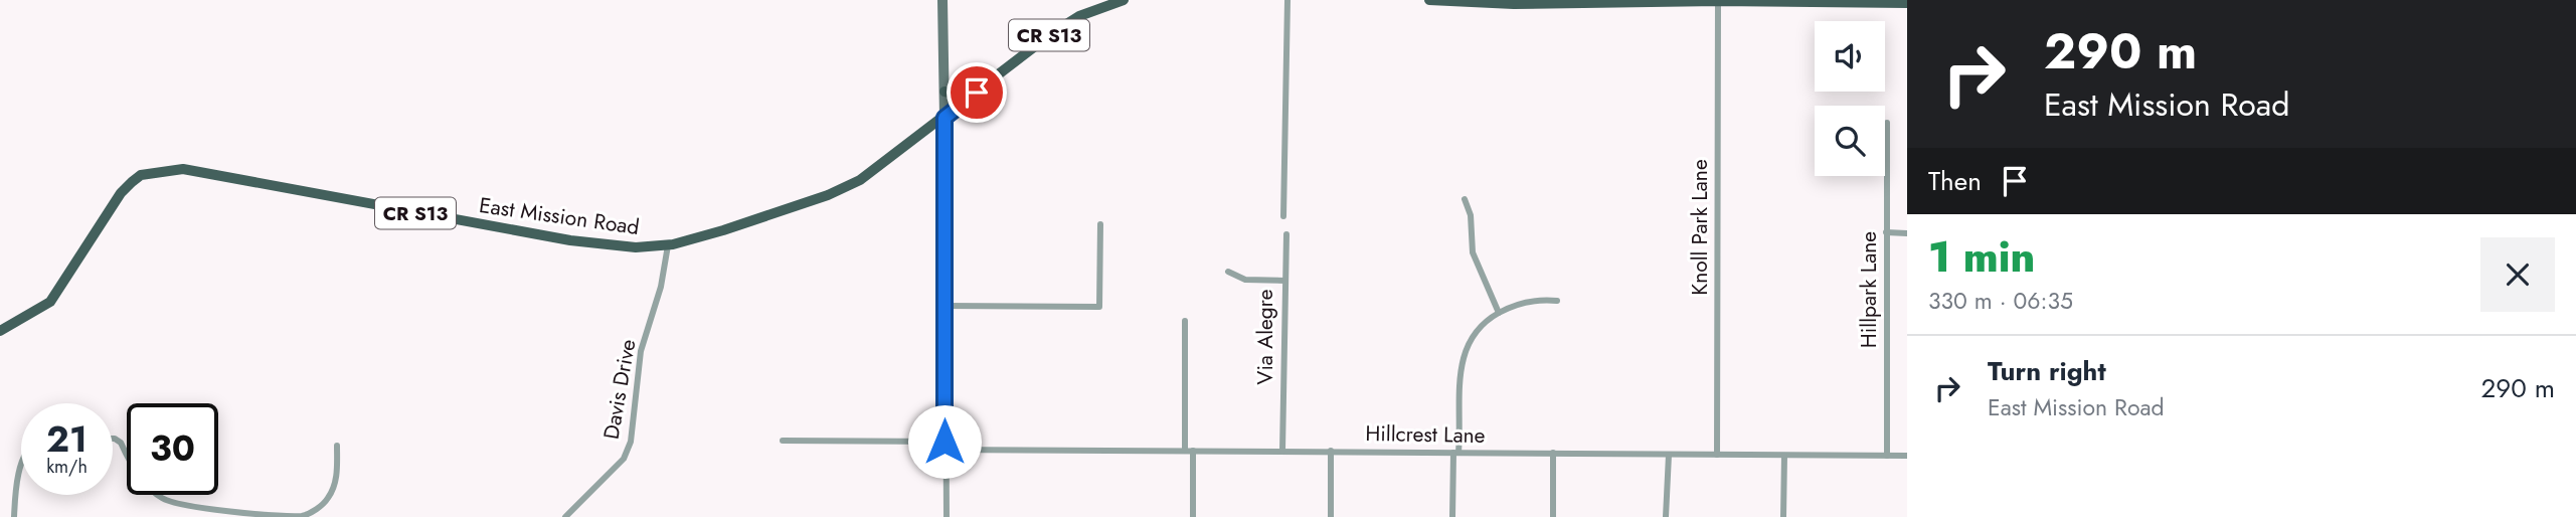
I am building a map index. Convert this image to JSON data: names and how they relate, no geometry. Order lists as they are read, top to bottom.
{
  "streets": {
    "main road": ["CR S13", "East Mission Road"],
    "street": [
      "Knoll Park Lane",
      "Hillpark Lane",
      "Via Alegre",
      "Davis Drive",
      "Hillcrest Lane"
    ]
  },
  "crossings": [
    ["East Mission Road", "Davis Drive"],
    ["Knoll Park Lane", "Hillcrest Lane"],
    ["Hillpark Lane", "Hillcrest Lane"],
    ["Via Alegre", "Hillcrest Lane"]
  ],
  "page": {
    "turn": ["290 m", "East Mission Road"],
    "then": "Then",
    "heading": ["1 min", "330 m · 06:35"],
    "list": [
      {
        "name": "Turn right",
        "note": "East Mission Road",
        "value": "290 m"
      }
    ],
    "speed": "21 km/h",
    "limit": "30"
  }
}
